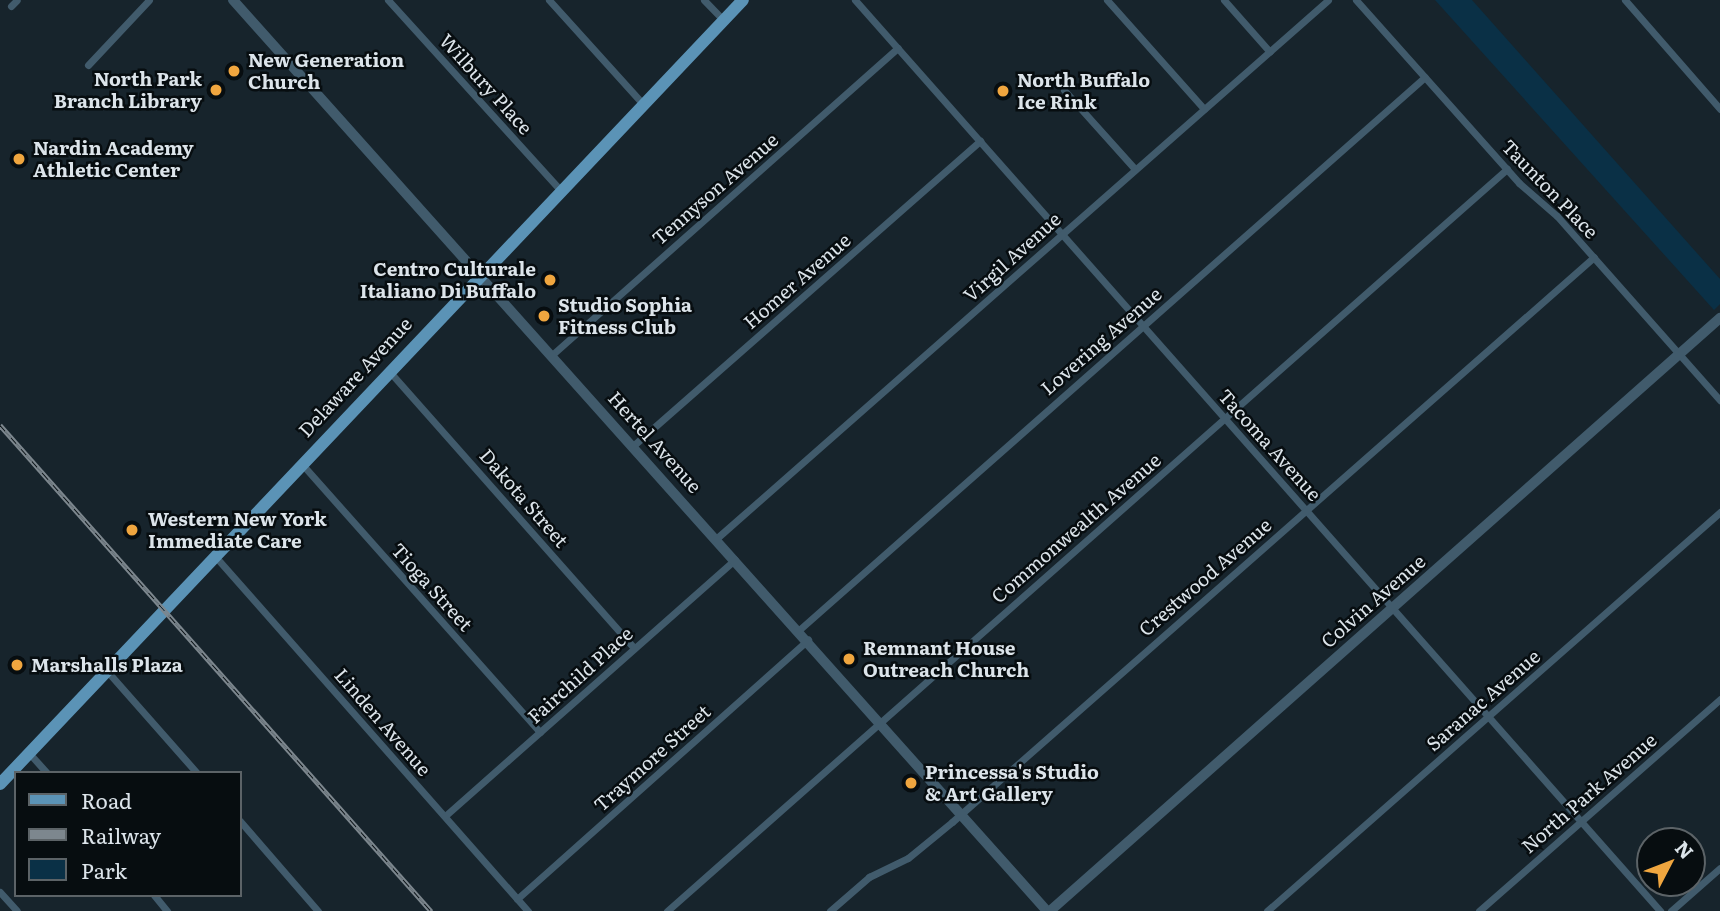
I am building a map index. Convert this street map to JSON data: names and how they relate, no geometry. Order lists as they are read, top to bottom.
{
  "streets": {
    "main road": ["Delaware Avenue"],
    "street": [
      "Wilbury Place",
      "Tennyson Avenue",
      "Taunton Place",
      "Virgil Avenue",
      "Homer Avenue",
      "Lovering Avenue",
      "Hertel Avenue",
      "Tacoma Avenue",
      "Dakota Street",
      "Commonwealth Avenue",
      "Crestwood Avenue",
      "Tioga Street",
      "Colvin Avenue",
      "Fairchild Place",
      "Saranac Avenue",
      "Linden Avenue",
      "Traymore Street",
      "North Park Avenue"
    ]
  },
  "crossings": [
    ["Wilbury Place", "Delaware Avenue"],
    ["Tennyson Avenue", "Hertel Avenue"],
    ["Tennyson Avenue", "Tacoma Avenue"],
    ["Taunton Place", "Lovering Avenue"],
    ["Taunton Place", "Commonwealth Avenue"],
    ["Taunton Place", "Crestwood Avenue"],
    ["Taunton Place", "Colvin Avenue"],
    ["Virgil Avenue", "Hertel Avenue"],
    ["Virgil Avenue", "Tacoma Avenue"],
    ["Homer Avenue", "Hertel Avenue"],
    ["Homer Avenue", "Tacoma Avenue"],
    ["Lovering Avenue", "Hertel Avenue"],
    ["Lovering Avenue", "Tacoma Avenue"],
    ["Delaware Avenue", "Hertel Avenue"],
    ["Delaware Avenue", "Dakota Street"],
    ["Delaware Avenue", "Tioga Street"],
    ["Delaware Avenue", "Linden Avenue"],
    ["Hertel Avenue", "Commonwealth Avenue"],
    ["Hertel Avenue", "Crestwood Avenue"],
    ["Hertel Avenue", "Colvin Avenue"],
    ["Hertel Avenue", "Fairchild Place"],
    ["Hertel Avenue", "Traymore Street"],
    ["Tacoma Avenue", "Commonwealth Avenue"],
    ["Tacoma Avenue", "Crestwood Avenue"],
    ["Tacoma Avenue", "Colvin Avenue"],
    ["Tacoma Avenue", "Saranac Avenue"],
    ["Tacoma Avenue", "North Park Avenue"],
    ["Dakota Street", "Fairchild Place"],
    ["Tioga Street", "Fairchild Place"],
    ["Fairchild Place", "Linden Avenue"],
    ["Linden Avenue", "Traymore Street"]
  ],
  "places": [
    "New Generation Church",
    "North Park Branch Library",
    "North Buffalo Ice Rink",
    "Nardin Academy Athletic Center",
    "Centro Culturale Italiano Di Buffalo",
    "Studio Sophia Fitness Club",
    "Western New York Immediate Care",
    "Remnant House Outreach Church",
    "Marshalls Plaza",
    "Princessa's Studio & Art Gallery"
  ],
  "legend": ["Road", "Railway", "Park"],
  "north": "top right"
}
